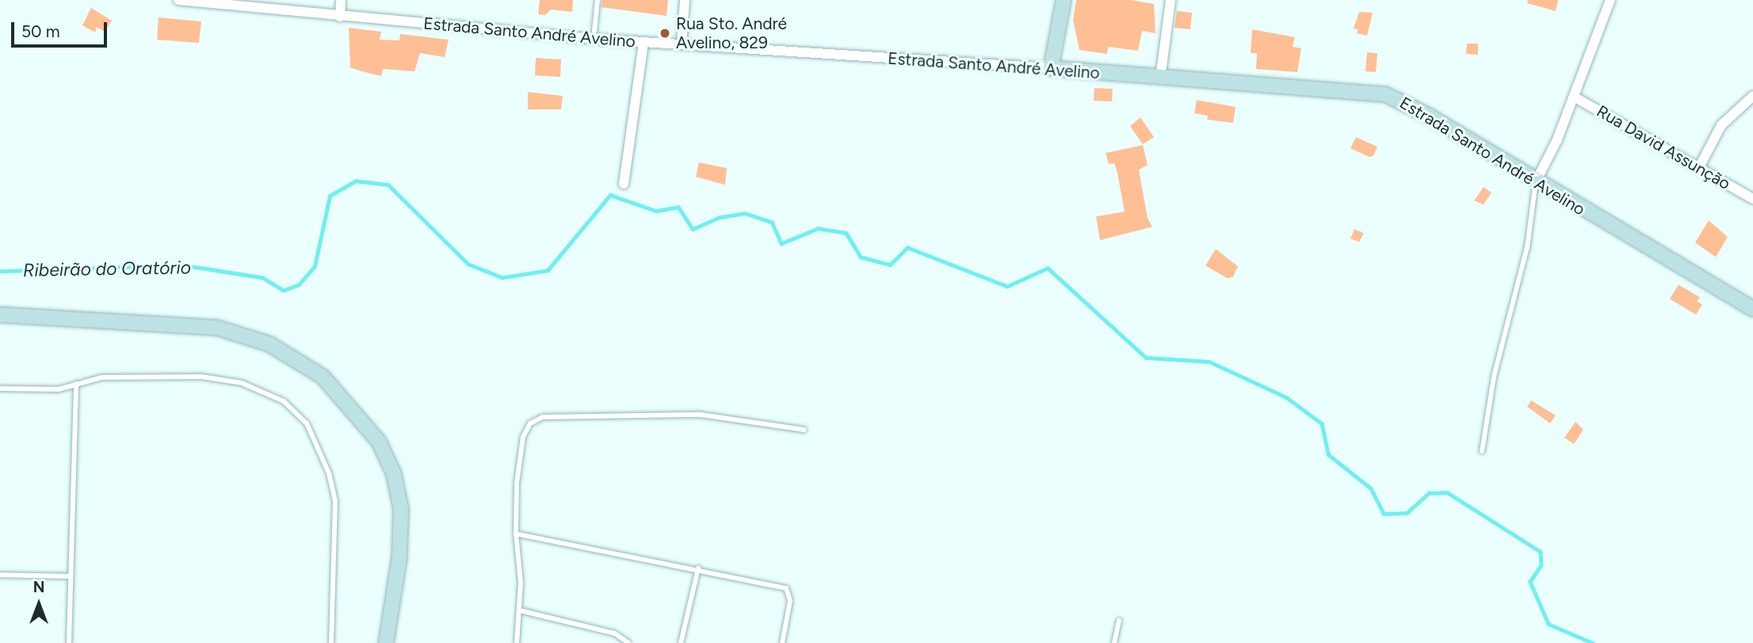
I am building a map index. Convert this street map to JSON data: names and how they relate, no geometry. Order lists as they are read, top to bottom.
{
  "streets": {
    "main road": ["Estrada Santo André Avelino"],
    "street": ["Rua David Assunção"]
  },
  "water": ["Ribeirão do Oratório"],
  "places": ["Rua Sto. André Avelino, 829"],
  "scale_bar": "50 m",
  "north": "top"
}
